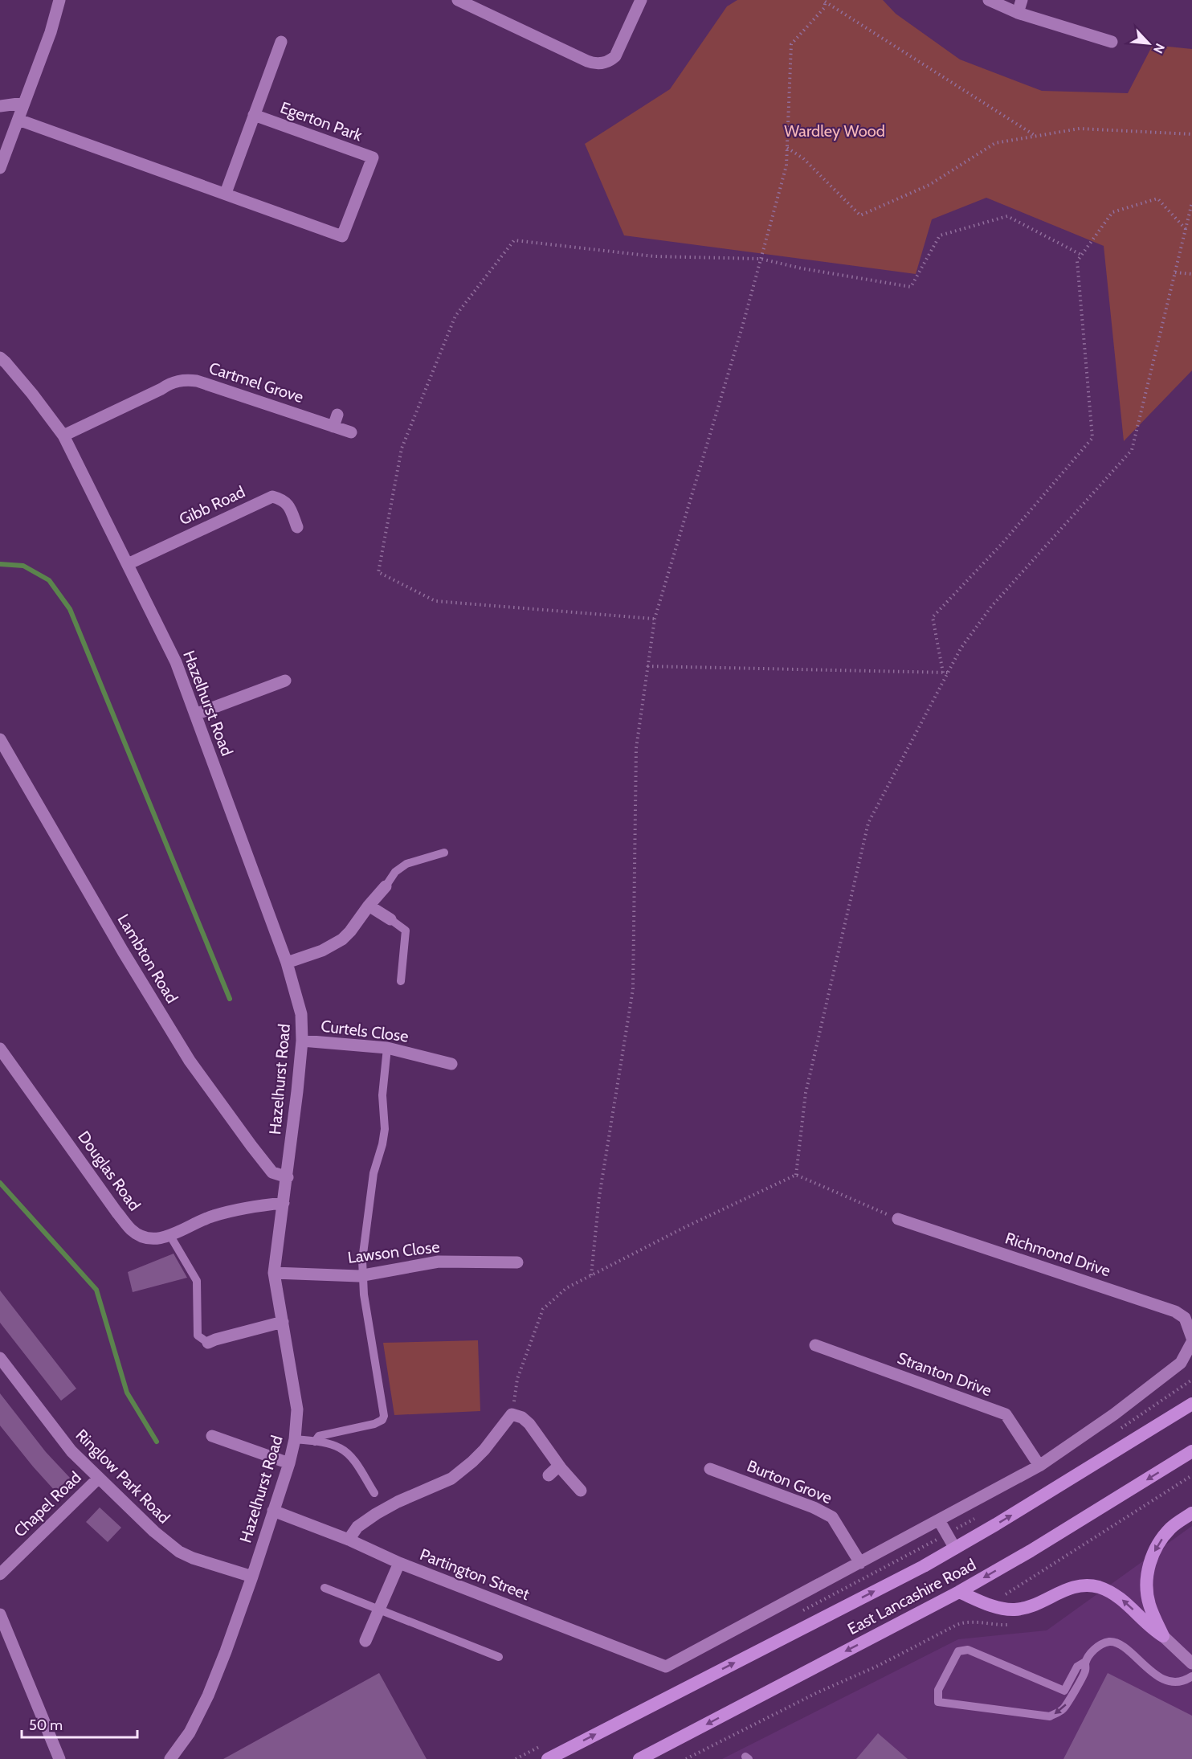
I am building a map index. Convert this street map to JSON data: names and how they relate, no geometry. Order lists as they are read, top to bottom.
{
  "streets": {
    "highway": ["East Lancashire Road"],
    "street": [
      "Egerton Park",
      "Cartmel Grove",
      "Gibb Road",
      "Hazelhurst Road",
      "Lambton Road",
      "Curtels Close",
      "Douglas Road",
      "Lawson Close",
      "Richmond Drive",
      "Stranton Drive",
      "Ringlow Park Road",
      "Burton Grove",
      "Chapel Road",
      "Partington Street"
    ]
  },
  "crossings": [
    ["Cartmel Grove", "Hazelhurst Road"],
    ["Gibb Road", "Hazelhurst Road"],
    ["Hazelhurst Road", "Lambton Road"],
    ["Hazelhurst Road", "Curtels Close"],
    ["Hazelhurst Road", "Douglas Road"],
    ["Hazelhurst Road", "Lawson Close"],
    ["Hazelhurst Road", "Ringlow Park Road"],
    ["Hazelhurst Road", "Partington Street"],
    ["Ringlow Park Road", "Chapel Road"],
    ["Burton Grove", "Partington Street"]
  ],
  "parks": ["Wardley Wood"],
  "scale_bar": "50 m",
  "north": "bottom right"
}
